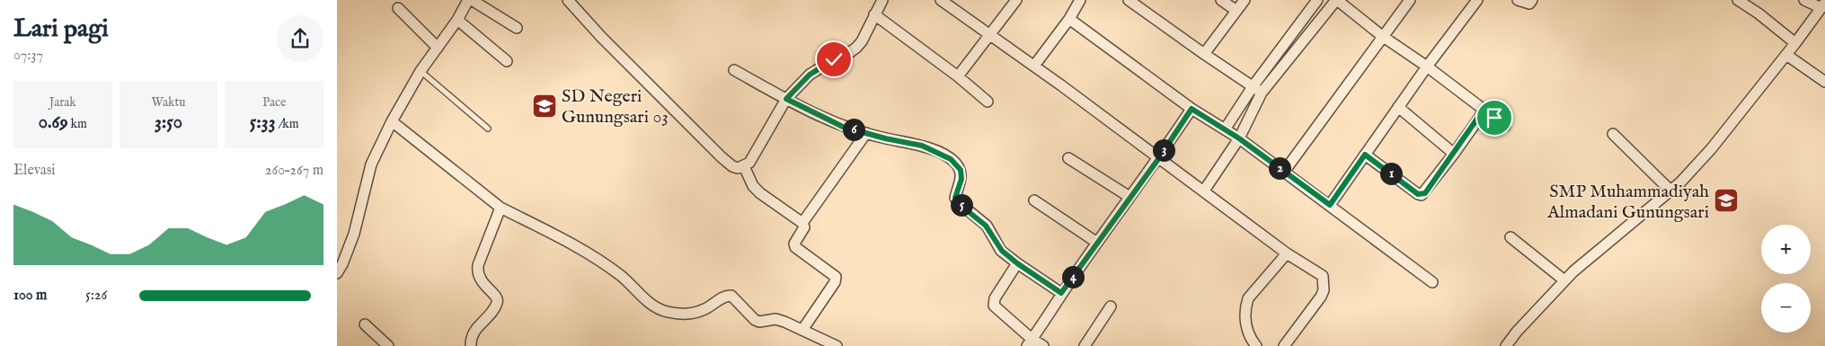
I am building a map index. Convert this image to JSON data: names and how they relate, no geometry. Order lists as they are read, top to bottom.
{
  "places": {
    "school or university": ["SD Negeri Gunungsari 03", "SMP Muhammadiyah Almadani Gunungsari"]
  },
  "page": {
    "heading": ["Lari pagi", "07:37"],
    "stats": [
      ["Jarak", "0.69 km"],
      ["Waktu", "3:50"],
      ["Pace", "5:33 /km"]
    ],
    "pins": [
      "6",
      "3",
      "2",
      "1",
      "5",
      "4"
    ],
    "chart": ["Elevasi", "260–267 m"],
    "map_buttons": ["+", "−"],
    "list": [
      {
        "name": "100 m",
        "note": "5:26"
      }
    ]
  }
}
